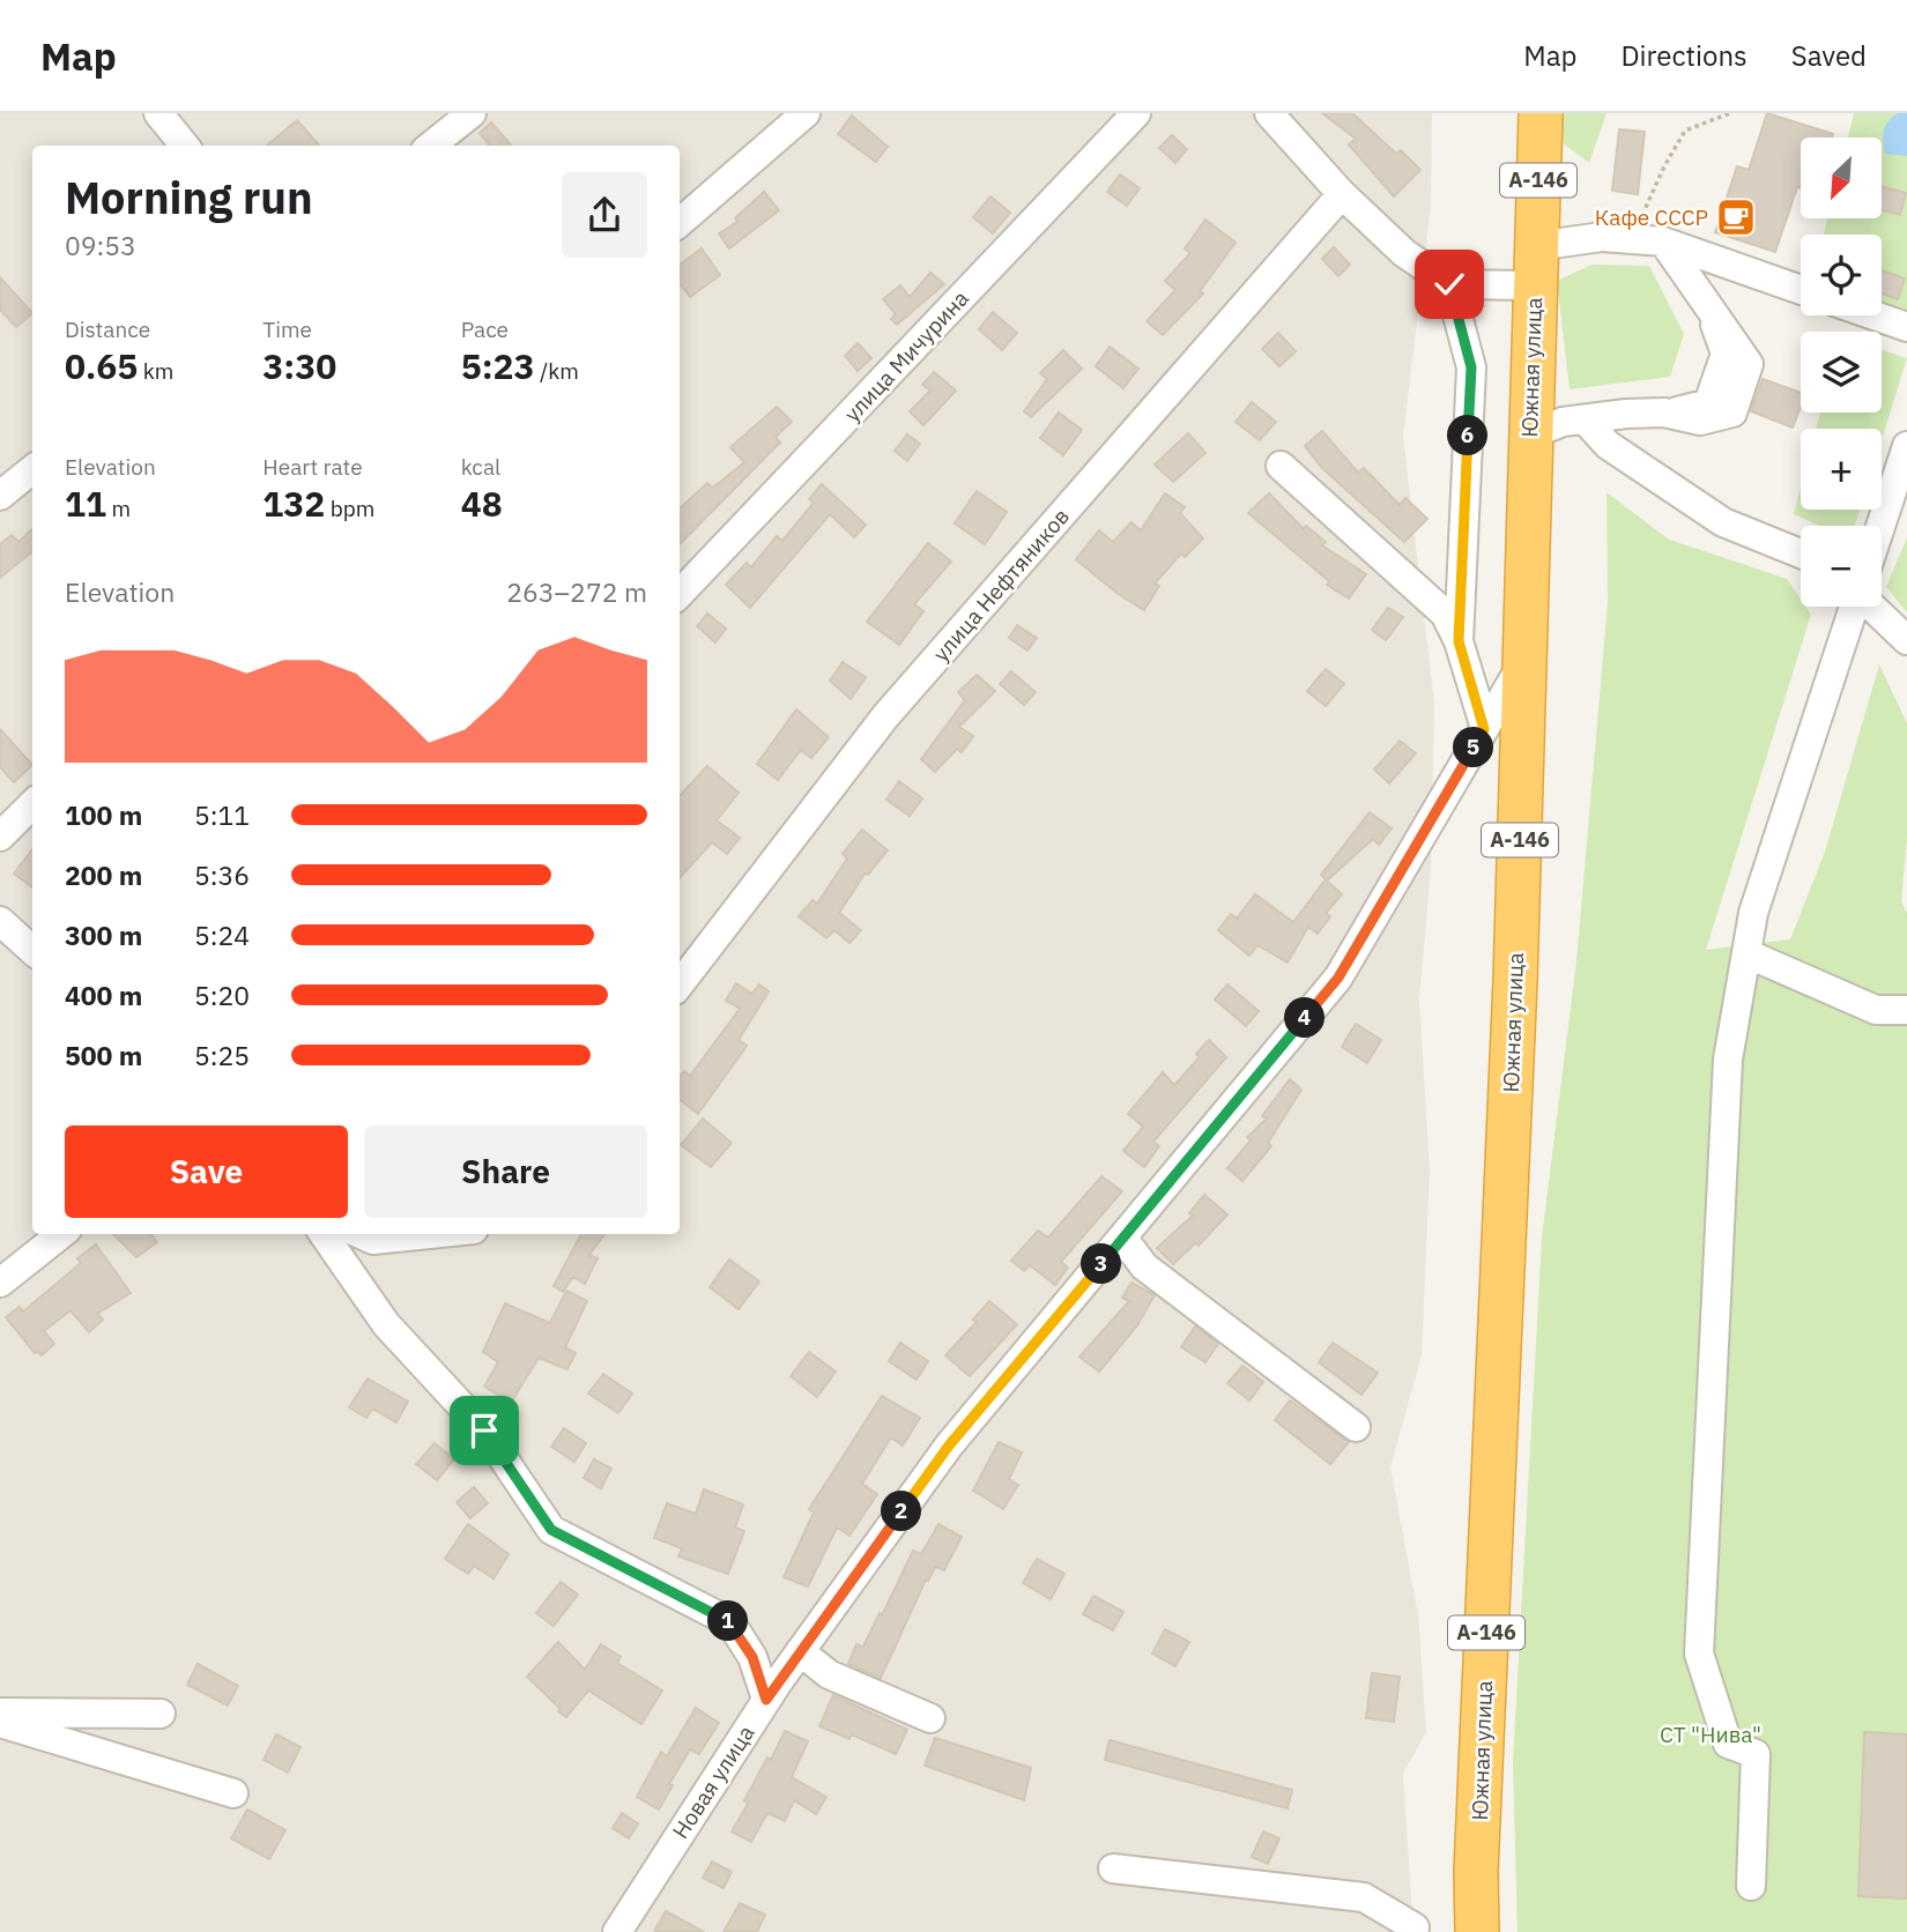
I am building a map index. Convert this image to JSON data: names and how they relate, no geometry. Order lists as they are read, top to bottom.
{
  "streets": {
    "highway": ["А-146", "Южная улица"],
    "street": ["улица Мичурина", "улица Нефтяников", "Новая улица"]
  },
  "crossings": [
    ["Южная улица", "Новая улица"]
  ],
  "parks": ["СТ \"Нива\""],
  "places": {
    "cafe": ["Кафе СССР"]
  },
  "north": "bottom left",
  "page": {
    "header": "Map",
    "nav": ["Map", "Directions", "Saved"],
    "map_buttons": ["+", "−"],
    "heading": ["Morning run", "09:53"],
    "stats": [
      ["Distance", "0.65 km"],
      ["Time", "3:30"],
      ["Pace", "5:23 /km"],
      ["Elevation", "11 m"],
      ["Heart rate", "132 bpm"],
      ["kcal", "48"]
    ],
    "pins": [
      "6",
      "5",
      "4",
      "3",
      "2",
      "1"
    ],
    "chart": ["Elevation", "263–272 m"],
    "list": [
      {
        "name": "100 m",
        "note": "5:11"
      },
      {
        "name": "200 m",
        "note": "5:36"
      },
      {
        "name": "300 m",
        "note": "5:24"
      },
      {
        "name": "400 m",
        "note": "5:20"
      },
      {
        "name": "500 m",
        "note": "5:25"
      }
    ],
    "buttons": ["Save", "Share"]
  }
}
